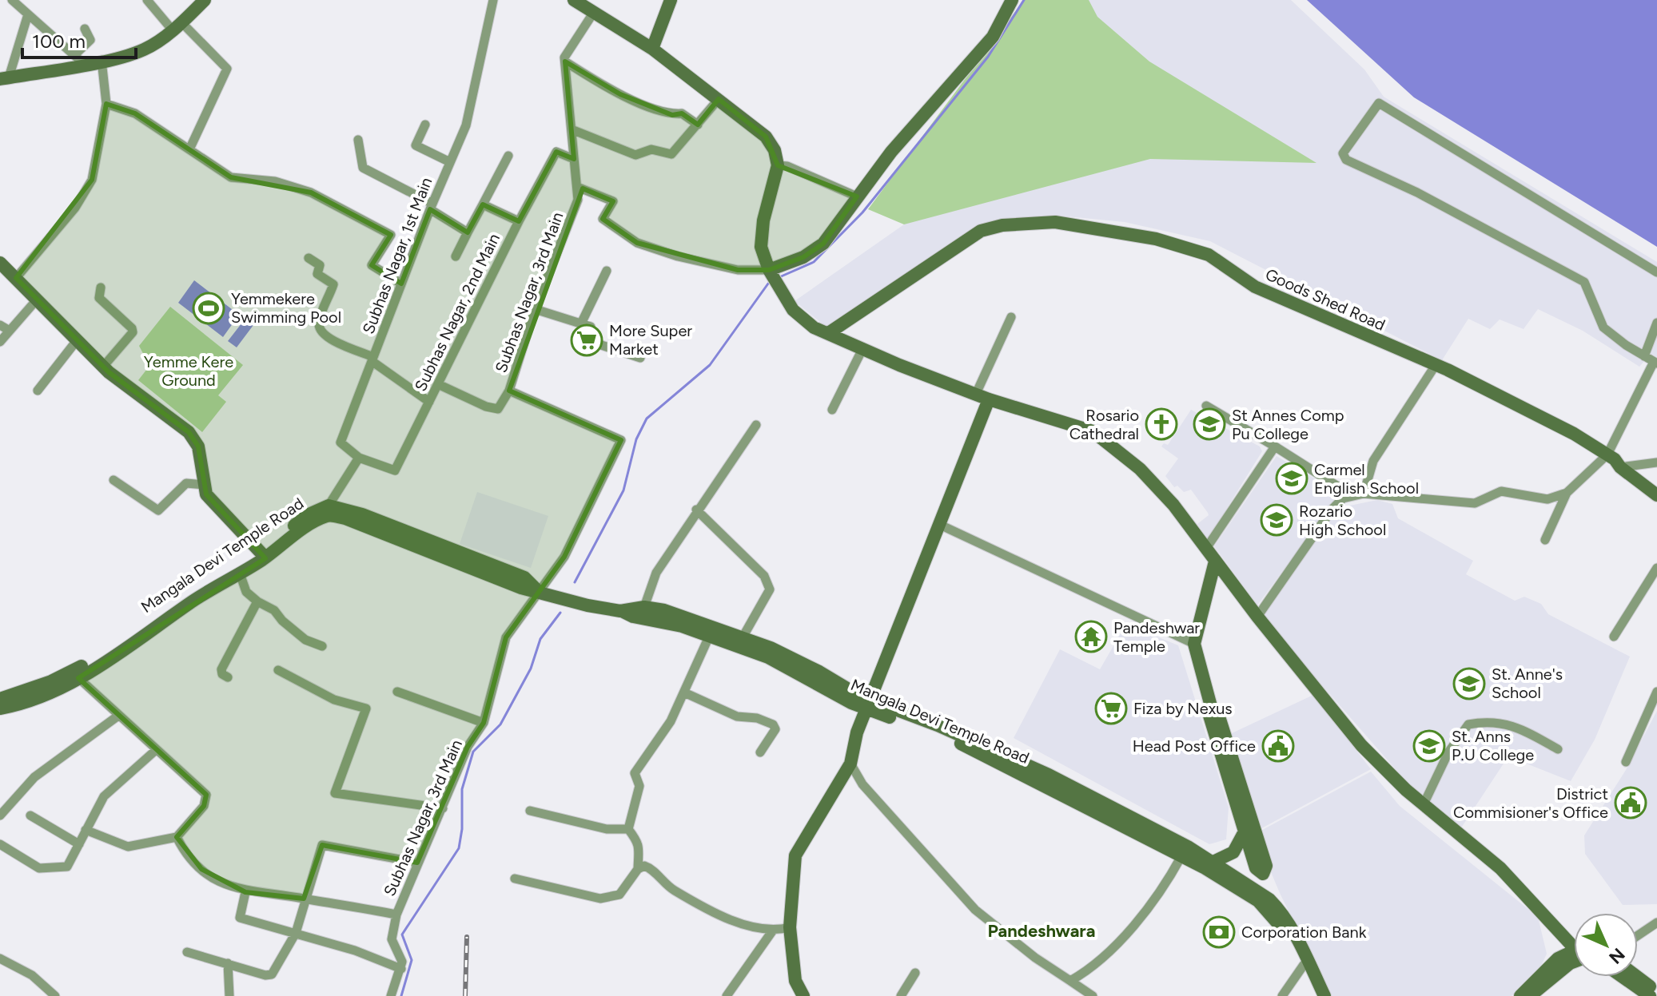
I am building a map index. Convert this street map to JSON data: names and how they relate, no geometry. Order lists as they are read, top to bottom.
{
  "streets": {
    "street": [
      "Subhas Nagar, 1st Main",
      "Subhas Nagar, 3rd Main",
      "Goods Shed Road",
      "Subhas Nagar, 2nd Main",
      "Mangala Devi Temple Road"
    ]
  },
  "crossings": [
    ["Subhas Nagar, 1st Main", "Subhas Nagar, 2nd Main"],
    ["Subhas Nagar, 3rd Main", "Subhas Nagar, 2nd Main"],
    ["Subhas Nagar, 3rd Main", "Mangala Devi Temple Road"]
  ],
  "districts": ["Pandeshwara"],
  "parks": ["Yemme Kere Ground"],
  "places": {
    "sports": ["Yemmekere Swimming Pool"],
    "supermarket": ["More Super Market", "Fiza by Nexus"],
    "church": ["Rosario Cathedral"],
    "school or university": [
      "St Annes Comp Pu College",
      "Carmel English School",
      "Rozario High School",
      "St. Anne's School",
      "St. Anns P.U College"
    ],
    "temple": ["Pandeshwar Temple"],
    "public building": ["Head Post Office", "District Commisioner's Office"],
    "bank": ["Corporation Bank"]
  },
  "scale_bar": "100 m",
  "north": "bottom right"
}
